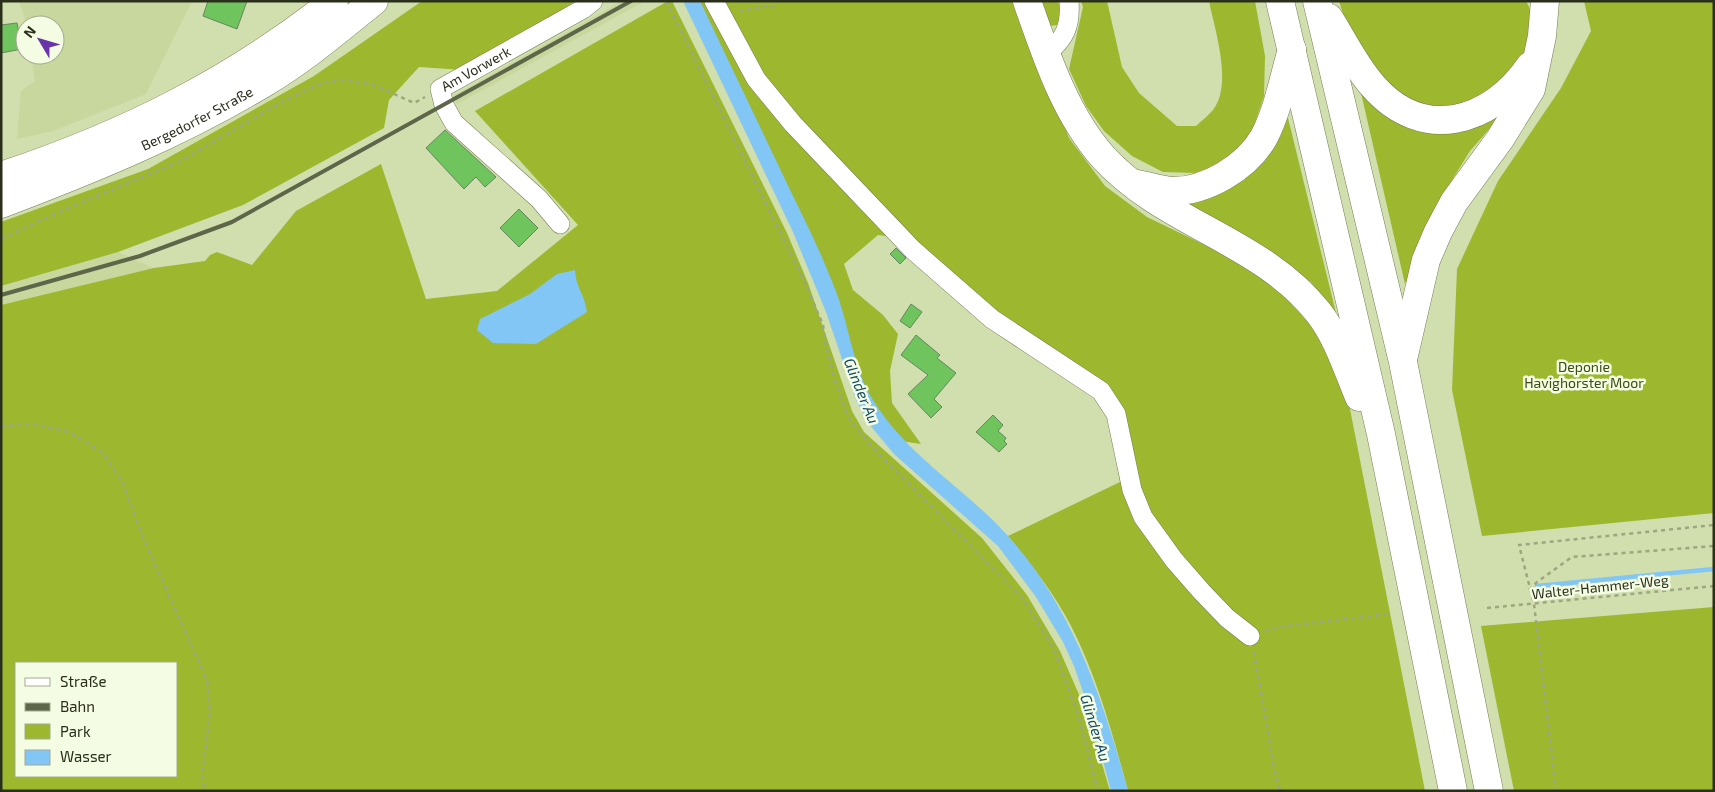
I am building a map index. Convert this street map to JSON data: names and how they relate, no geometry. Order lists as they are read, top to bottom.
{
  "streets": {
    "highway": ["Bergedorfer Straße"],
    "street": ["Am Vorwerk"],
    "path": ["Walter-Hammer-Weg"]
  },
  "water": ["Glinder Au"],
  "parks": ["Deponie Havighorster Moor"],
  "legend": [
    "Straße",
    "Bahn",
    "Park",
    "Wasser"
  ],
  "north": "top left"
}
